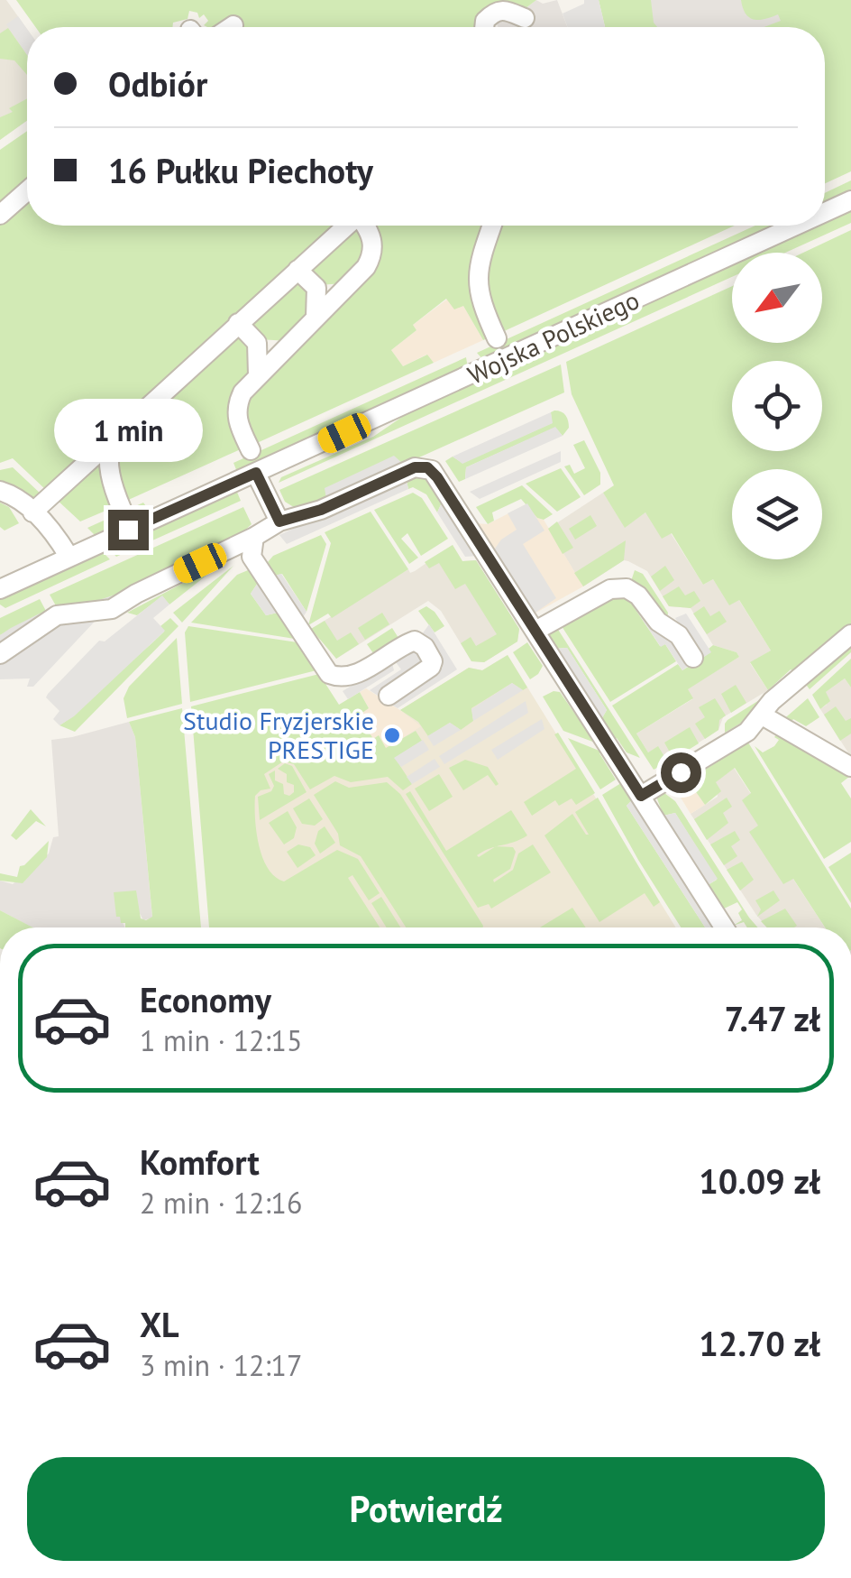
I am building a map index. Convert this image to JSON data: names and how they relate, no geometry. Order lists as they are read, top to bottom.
{
  "streets": {
    "street": ["Wojska Polskiego"]
  },
  "places": ["Studio Fryzjerskie PRESTIGE"],
  "north": "bottom left",
  "page": {
    "banner": ["Odbiór", "16 Pułku Piechoty"],
    "bubble": "1 min",
    "list": [
      {
        "name": "Economy",
        "note": "1 min · 12:15",
        "value": "7.47 zł"
      },
      {
        "name": "Komfort",
        "note": "2 min · 12:16",
        "value": "10.09 zł"
      },
      {
        "name": "XL",
        "note": "3 min · 12:17",
        "value": "12.70 zł"
      }
    ],
    "buttons": "Potwierdź"
  }
}
